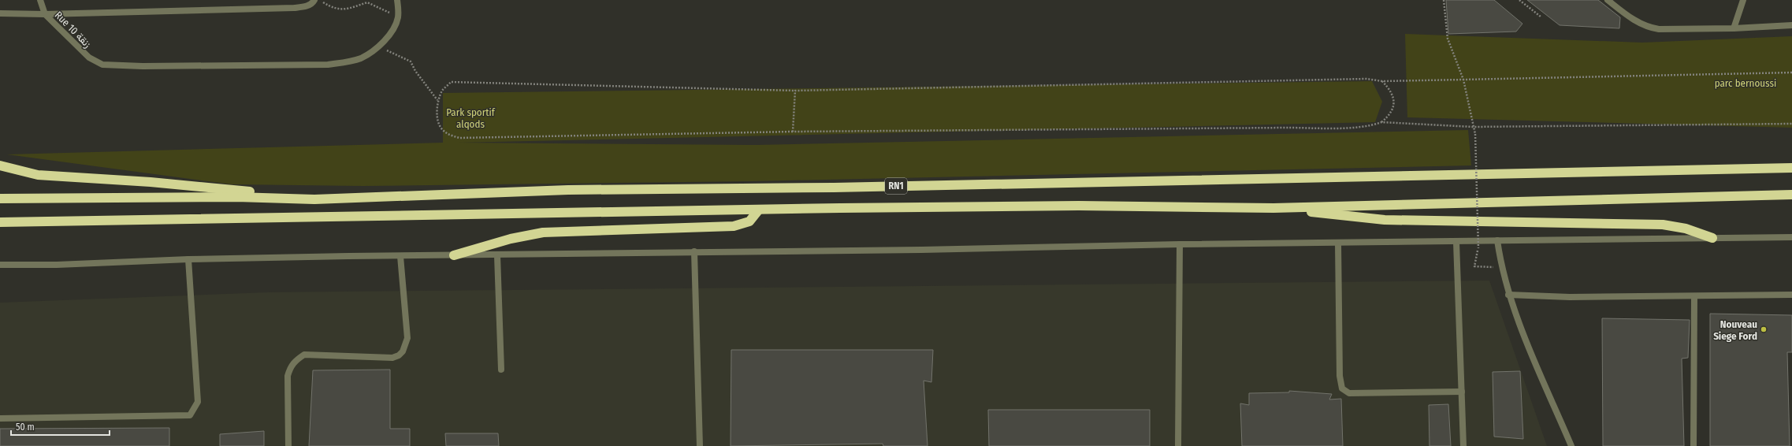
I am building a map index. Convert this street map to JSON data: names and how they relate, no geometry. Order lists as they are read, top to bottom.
{
  "streets": {
    "highway": ["RN1"],
    "street": ["Rue 10 زنقة"]
  },
  "parks": ["parc bernoussi", "Park sportif alqods"],
  "places": ["Nouveau Siege Ford"],
  "scale_bar": "50 m"
}
